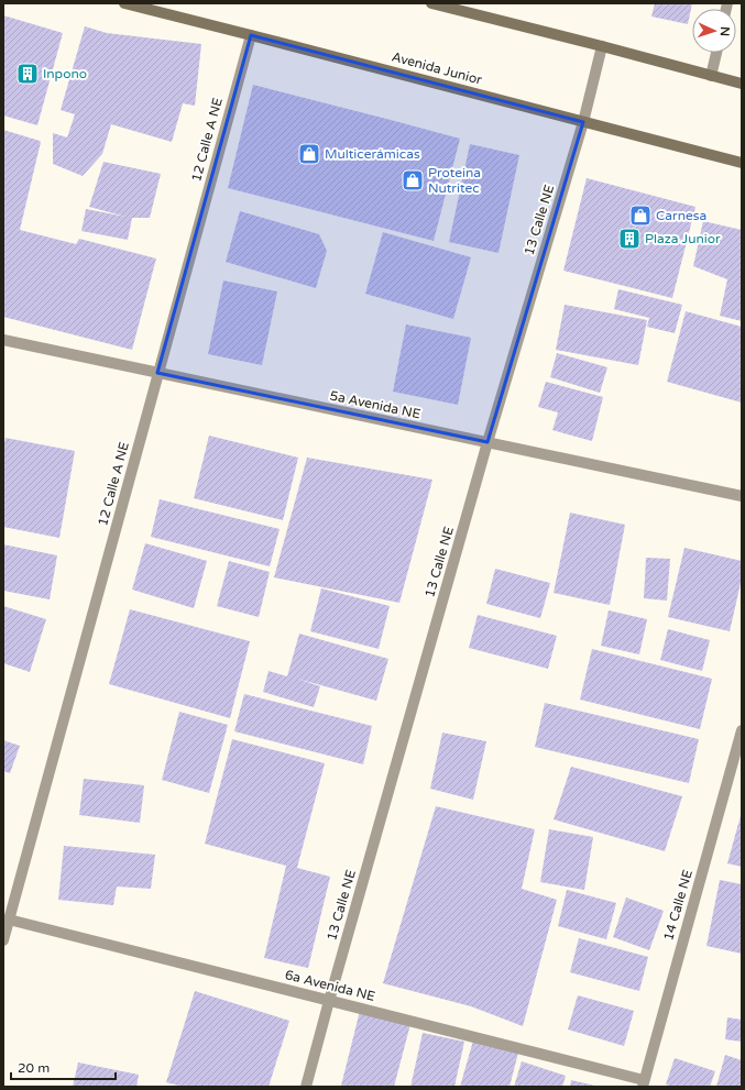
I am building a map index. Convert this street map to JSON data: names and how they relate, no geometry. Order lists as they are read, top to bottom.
{
  "streets": {
    "main road": ["Avenida Junior"],
    "street": [
      "12 Calle A NE",
      "13 Calle NE",
      "5a Avenida NE",
      "14 Calle NE",
      "6a Avenida NE"
    ]
  },
  "crossings": [
    ["Avenida Junior", "12 Calle A NE"],
    ["Avenida Junior", "13 Calle NE"],
    ["12 Calle A NE", "5a Avenida NE"],
    ["12 Calle A NE", "6a Avenida NE"],
    ["13 Calle NE", "5a Avenida NE"],
    ["13 Calle NE", "6a Avenida NE"],
    ["14 Calle NE", "6a Avenida NE"]
  ],
  "places": {
    "building": ["Inpono", "Plaza Junior"],
    "shop": ["Multicerámicas", "Proteina Nutritec", "Carnesa"]
  },
  "scale_bar": "20 m",
  "north": "right"
}
